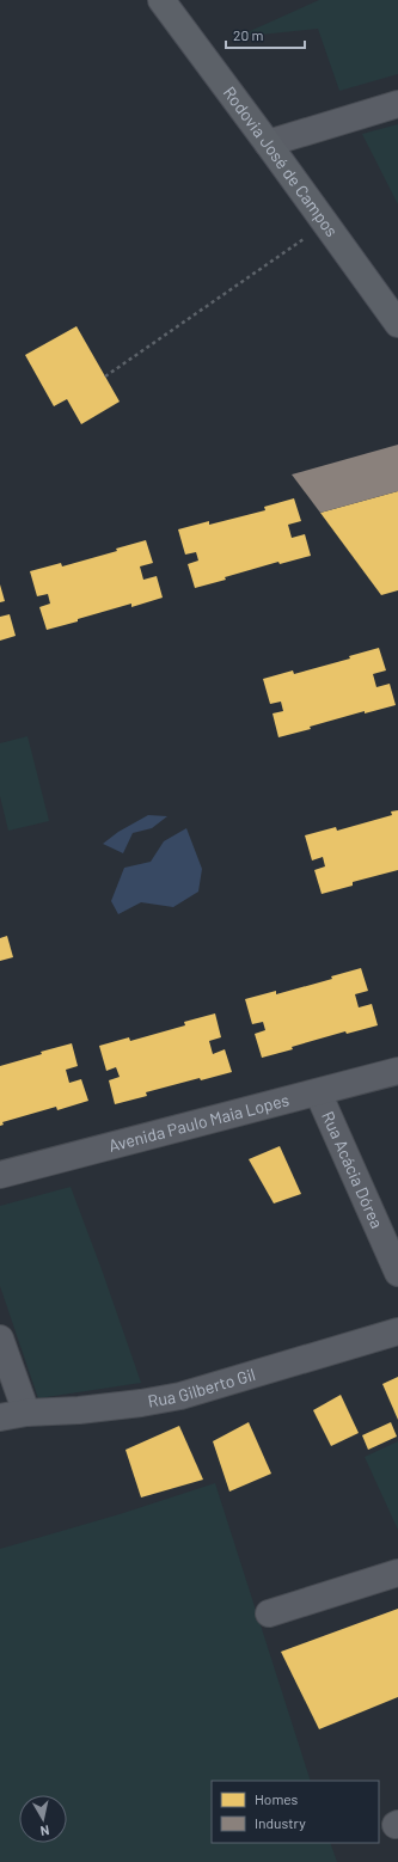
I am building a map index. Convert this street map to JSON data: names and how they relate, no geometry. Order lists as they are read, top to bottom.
{
  "streets": {
    "main road": ["Rodovia José de Campos"],
    "street": ["Avenida Paulo Maia Lopes", "Rua Acácia Dórea", "Rua Gilberto Gil"]
  },
  "crossings": [
    ["Avenida Paulo Maia Lopes", "Rua Acácia Dórea"]
  ],
  "legend": ["Homes", "Industry"],
  "scale_bar": "20 m",
  "north": "bottom"
}
